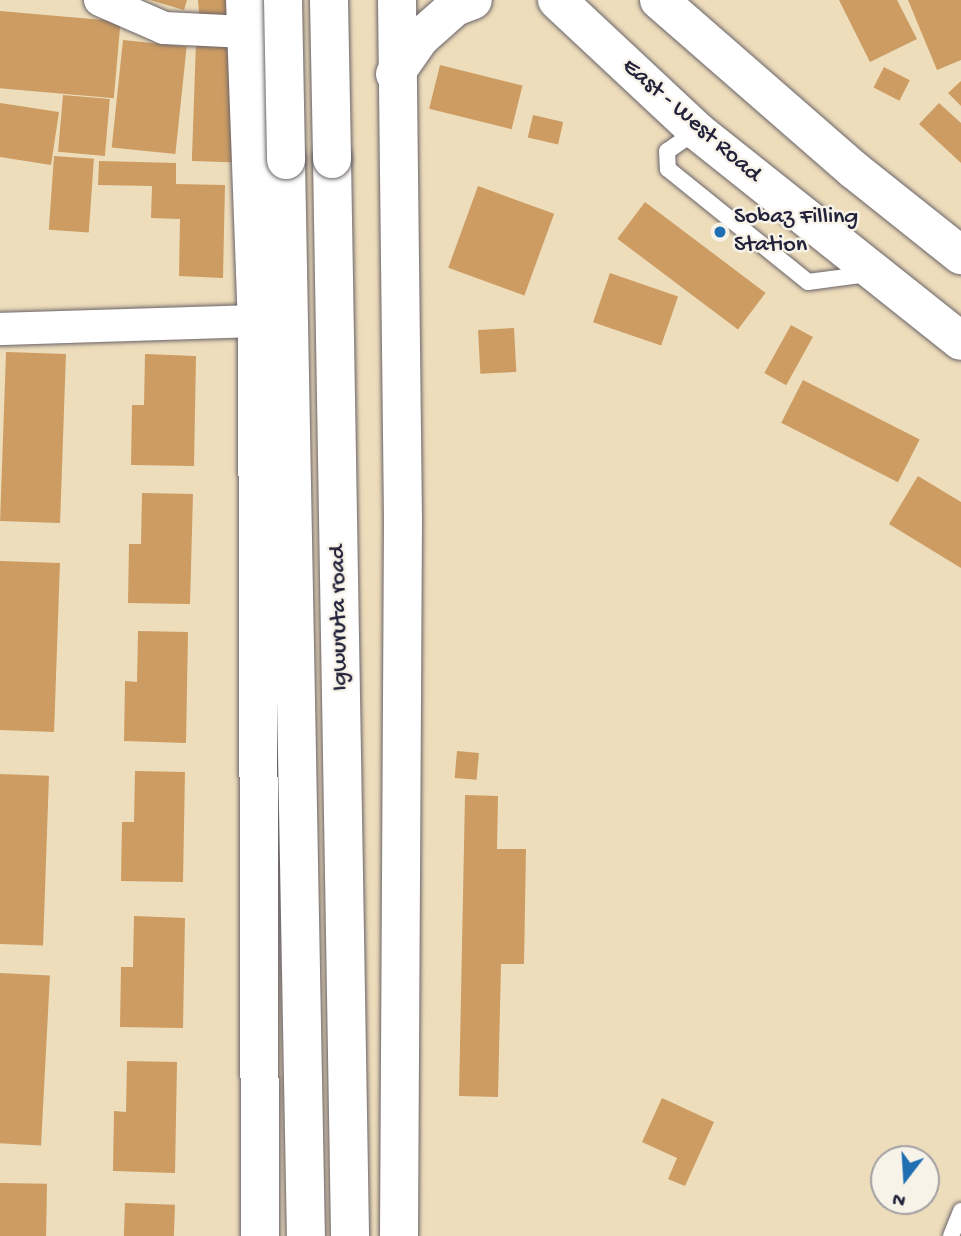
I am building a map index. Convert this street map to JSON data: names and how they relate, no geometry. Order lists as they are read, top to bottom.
{
  "streets": {
    "main road": ["East - West Road", "Igwuruta road"]
  },
  "places": ["Sobaz Filling Station"],
  "north": "bottom"
}
